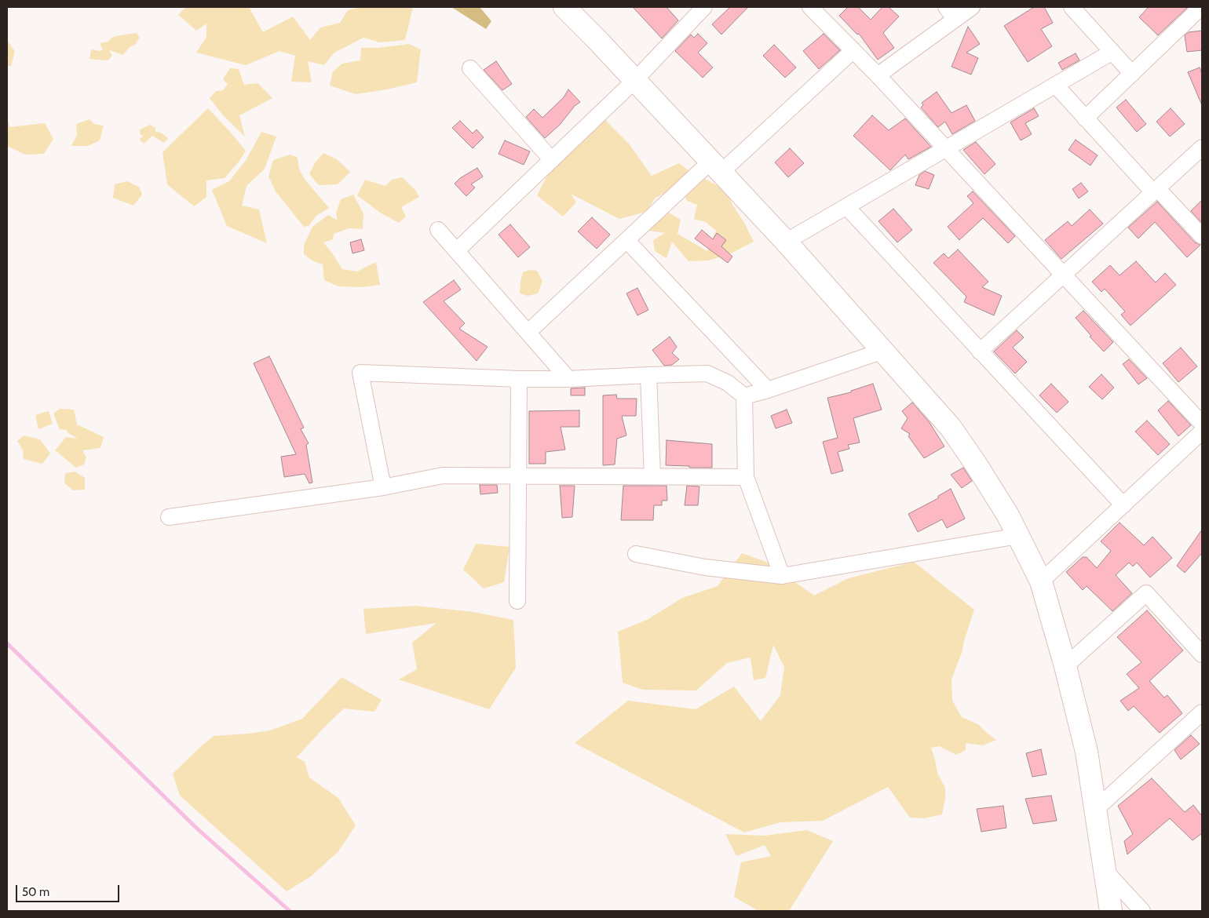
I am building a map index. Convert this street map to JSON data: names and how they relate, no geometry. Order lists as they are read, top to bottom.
{
  "scale_bar": "50 m"
}
